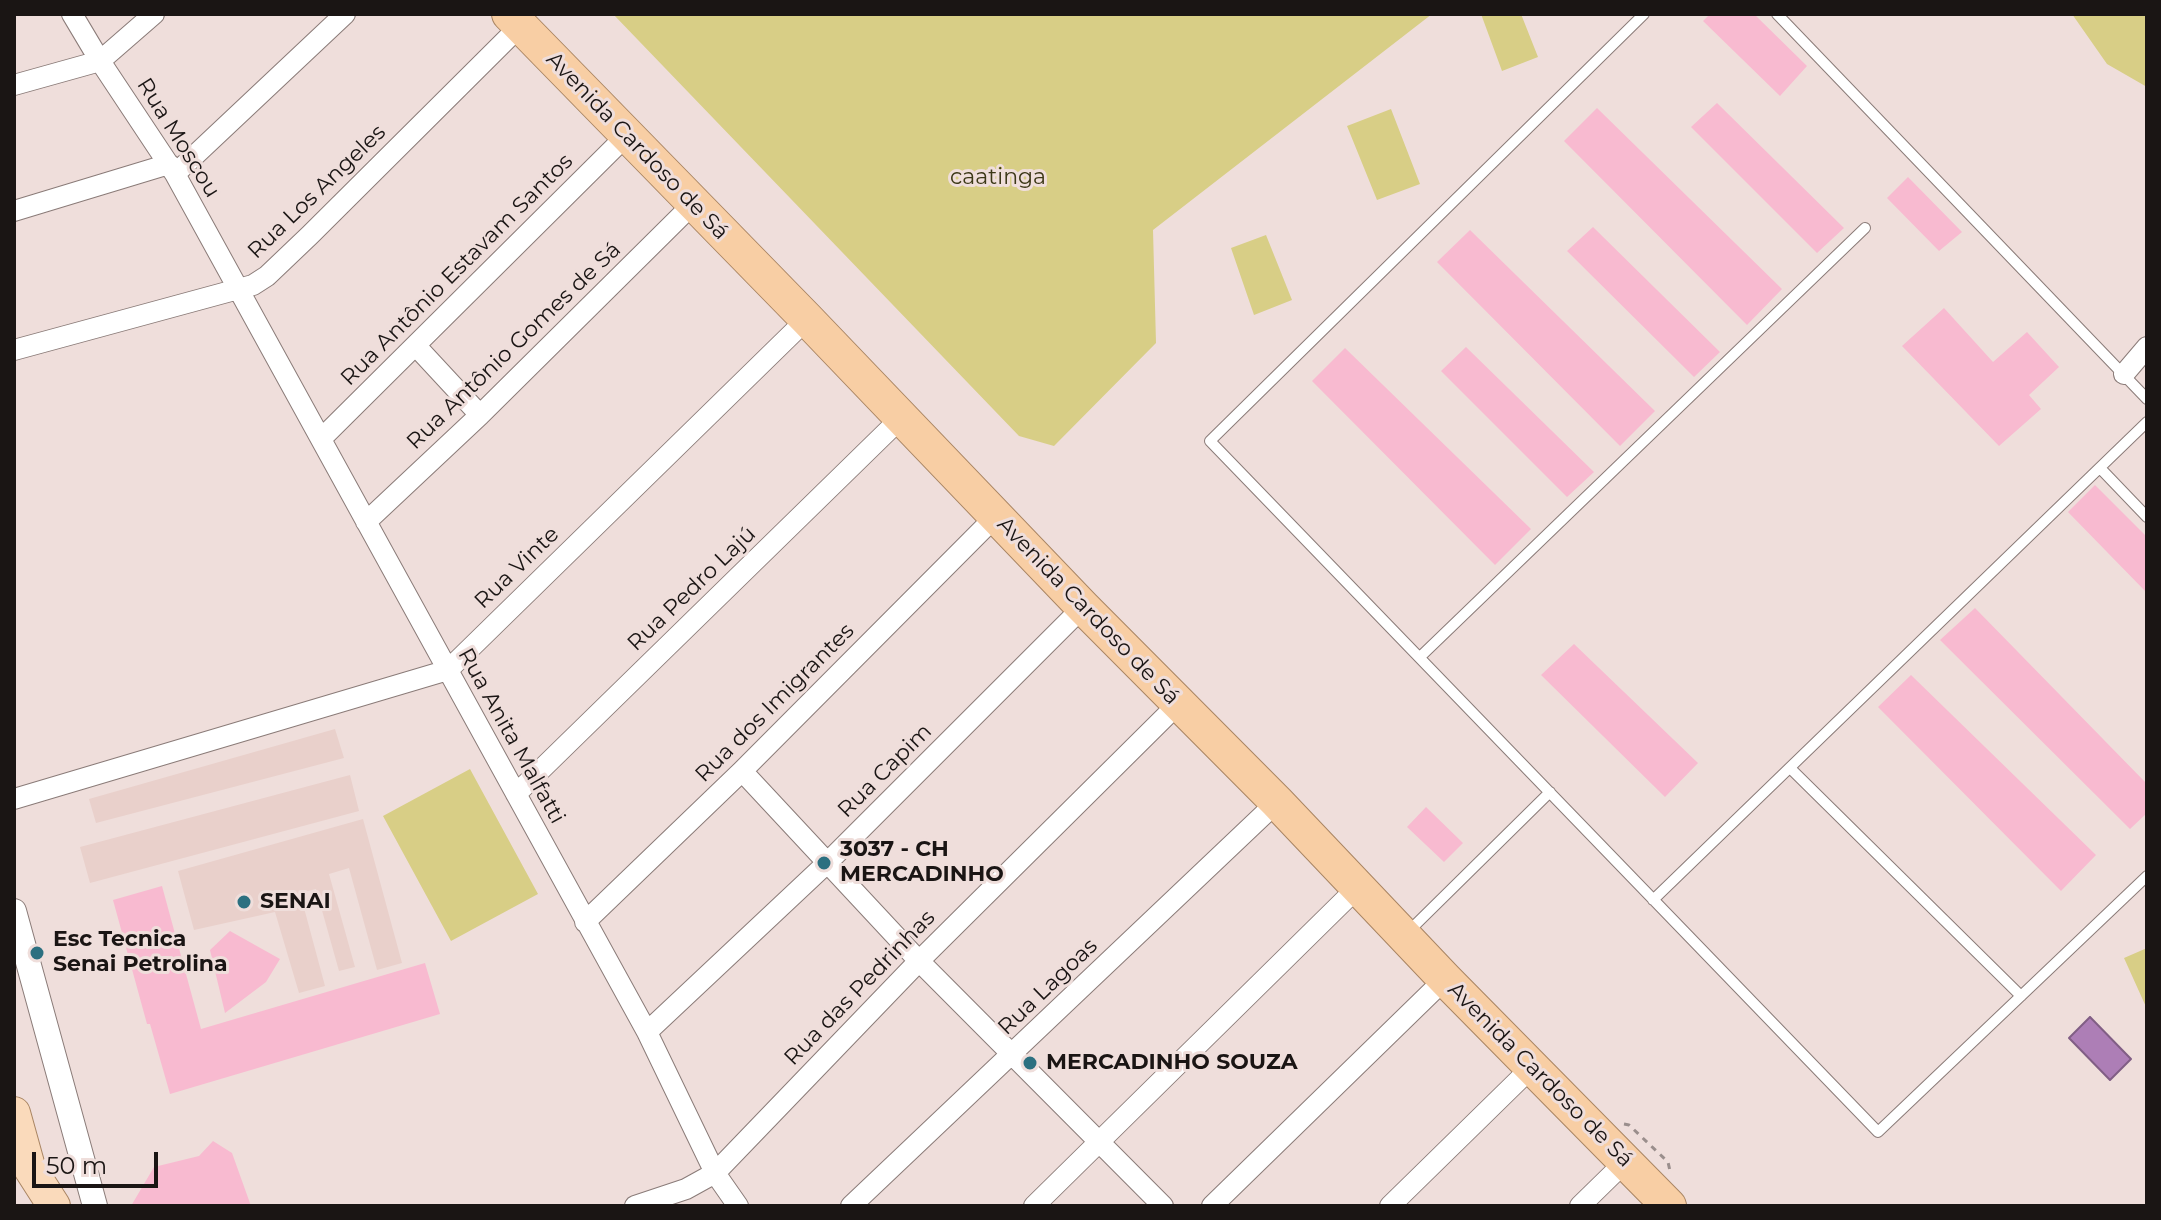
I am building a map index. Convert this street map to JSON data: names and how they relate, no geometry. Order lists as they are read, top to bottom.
{
  "streets": {
    "highway": ["Avenida Cardoso de Sá"],
    "street": [
      "Rua Moscou",
      "Rua Los Angeles",
      "Rua Antônio Estavam Santos",
      "Rua Antônio Gomes de Sá",
      "Rua Vinte",
      "Rua Pedro Lajú",
      "Rua dos Imigrantes",
      "Rua Anita Malfatti",
      "Rua Capim",
      "Rua Lagoas",
      "Rua das Pedrinhas"
    ]
  },
  "crossings": [
    ["Rua Moscou", "Rua Los Angeles"],
    ["Rua Moscou", "Rua Anita Malfatti"],
    ["Avenida Cardoso de Sá", "Rua Los Angeles"],
    ["Avenida Cardoso de Sá", "Rua Antônio Estavam Santos"],
    ["Avenida Cardoso de Sá", "Rua Antônio Gomes de Sá"],
    ["Avenida Cardoso de Sá", "Rua Vinte"],
    ["Avenida Cardoso de Sá", "Rua Pedro Lajú"],
    ["Avenida Cardoso de Sá", "Rua dos Imigrantes"],
    ["Avenida Cardoso de Sá", "Rua Capim"],
    ["Avenida Cardoso de Sá", "Rua Lagoas"],
    ["Avenida Cardoso de Sá", "Rua das Pedrinhas"],
    ["Rua Los Angeles", "Rua Anita Malfatti"],
    ["Rua Antônio Estavam Santos", "Rua Anita Malfatti"],
    ["Rua Antônio Gomes de Sá", "Rua Anita Malfatti"],
    ["Rua Vinte", "Rua Anita Malfatti"],
    ["Rua Pedro Lajú", "Rua Anita Malfatti"],
    ["Rua dos Imigrantes", "Rua Anita Malfatti"],
    ["Rua Anita Malfatti", "Rua Capim"],
    ["Rua Anita Malfatti", "Rua das Pedrinhas"]
  ],
  "parks": ["caatinga"],
  "places": [
    "3037 - CH MERCADINHO",
    "SENAI",
    "Esc Tecnica Senai Petrolina",
    "MERCADINHO SOUZA"
  ],
  "scale_bar": "50 m"
}
